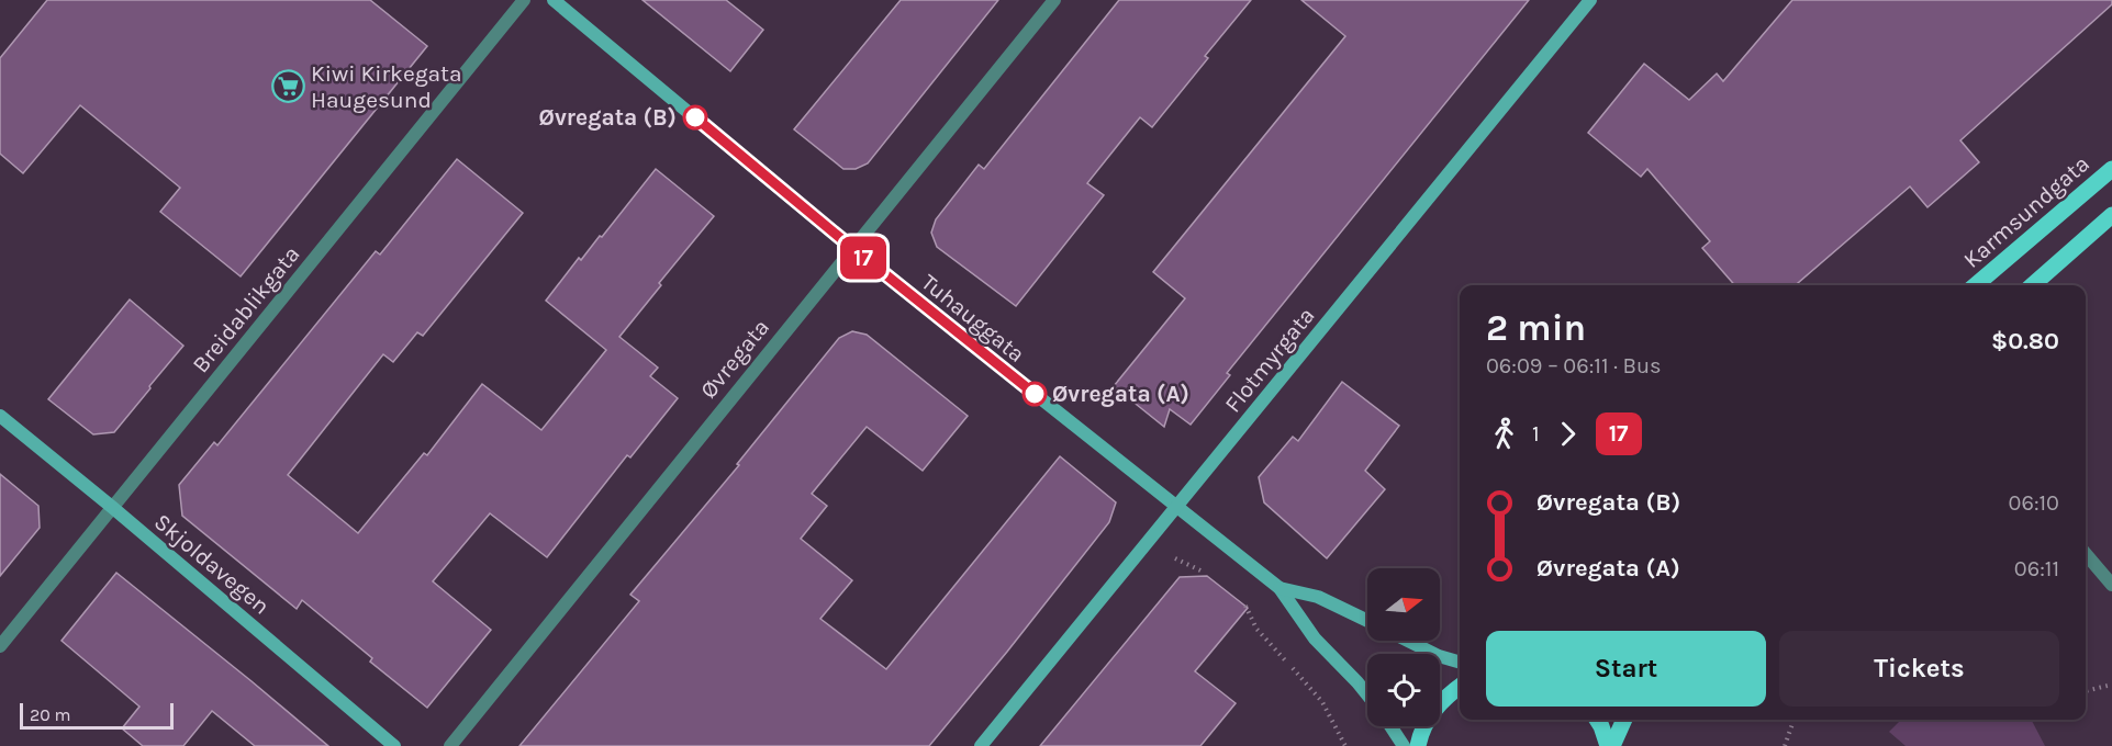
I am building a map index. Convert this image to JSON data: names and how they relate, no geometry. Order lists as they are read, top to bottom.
{
  "streets": {
    "main road": ["Karmsundgata"],
    "street": [
      "Breidablikgata",
      "Tuhauggata",
      "Øvregata",
      "Flotmyrgata",
      "Skjoldavegen"
    ]
  },
  "crossings": [
    ["Breidablikgata", "Skjoldavegen"],
    ["Tuhauggata", "Øvregata"],
    ["Tuhauggata", "Flotmyrgata"]
  ],
  "places": {
    "supermarket": ["Kiwi Kirkegata Haugesund"],
    "other": ["Øvregata (B)", "Øvregata (A)"]
  },
  "lines": ["bus line 17"],
  "scale_bar": "20 m",
  "north": "right",
  "page": {
    "on_map": "17",
    "heading": ["2 min", "06:09 – 06:11 · Bus", "$0.80"],
    "legs": ["1", "17"],
    "list": [
      {
        "name": "Øvregata (B)",
        "value": "06:10"
      },
      {
        "name": "Øvregata (A)",
        "value": "06:11"
      }
    ],
    "buttons": ["Start", "Tickets"],
    "scale": "20 m"
  }
}
